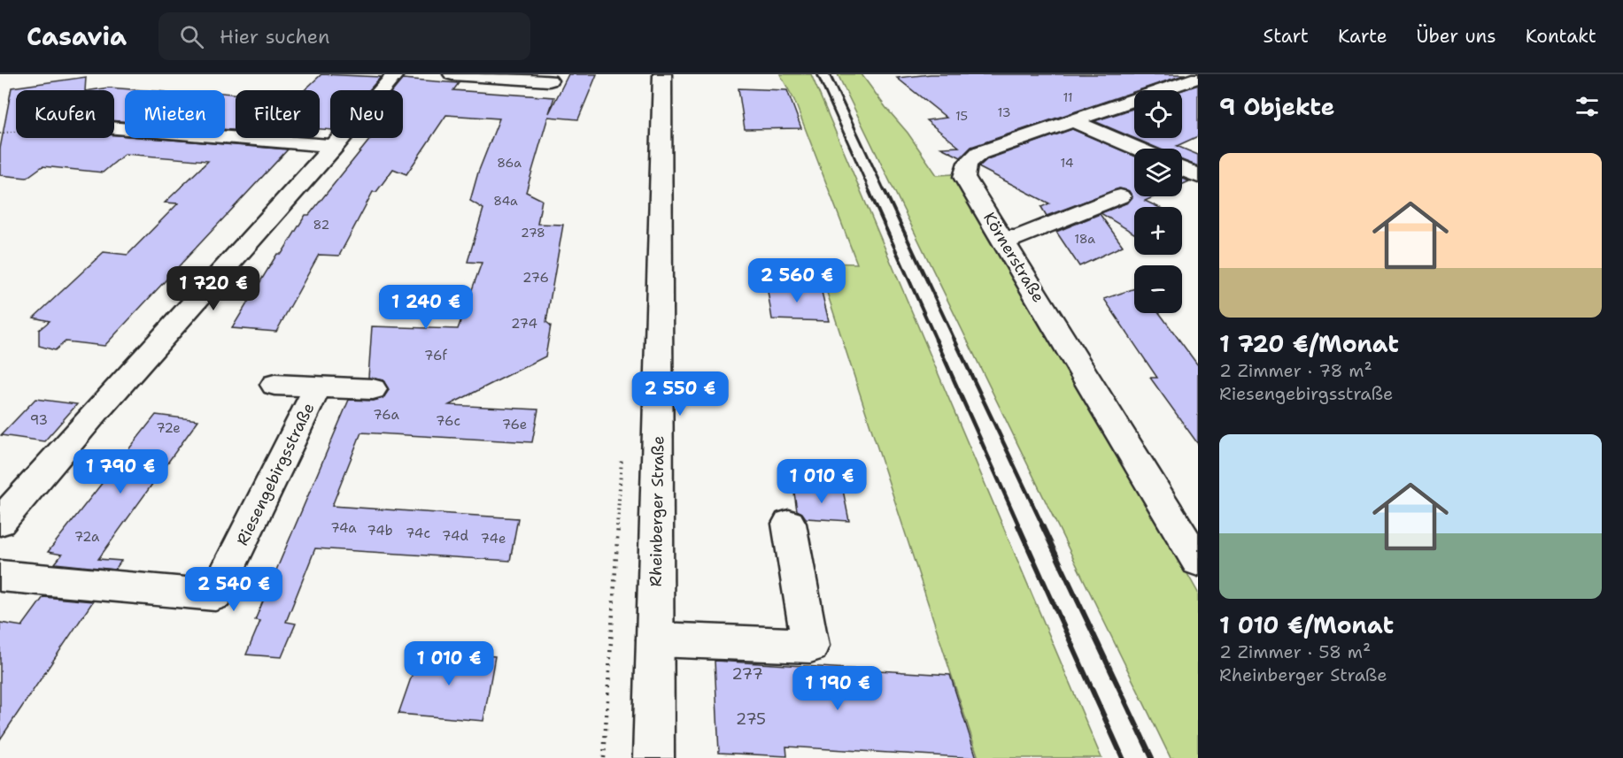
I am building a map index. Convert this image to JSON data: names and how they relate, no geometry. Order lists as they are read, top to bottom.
{
  "streets": {
    "street": ["Körnerstraße", "Riesengebirgsstraße", "Rheinberger Straße"]
  },
  "house_numbers": [
    "11",
    "13",
    "15",
    "86a",
    "14",
    "84a",
    "82",
    "278",
    "18a",
    "276",
    "274",
    "76f",
    "76a",
    "93",
    "76c",
    "76e",
    "72e",
    "74a",
    "74b",
    "74c",
    "74d",
    "72a",
    "74e",
    "277",
    "275"
  ],
  "page": {
    "header": "Casavia",
    "search": "Hier suchen",
    "nav": [
      "Start",
      "Karte",
      "Über uns",
      "Kontakt"
    ],
    "heading": "9 Objekte",
    "map_buttons": ["+", "−"],
    "chip": [
      "Kaufen",
      "Mieten",
      "Filter",
      "Neu"
    ],
    "list": [
      {
        "name": "1 720 €/Monat",
        "note": "2 Zimmer · 78 m² · Riesengebirgsstraße"
      },
      {
        "name": "1 010 €/Monat",
        "note": "2 Zimmer · 58 m² · Rheinberger Straße"
      }
    ],
    "price": [
      "2 560 €",
      "1 720 €",
      "1 240 €",
      "2 550 €",
      "1 790 €",
      "1 010 €",
      "2 540 €",
      "1 010 €",
      "1 190 €"
    ]
  }
}
